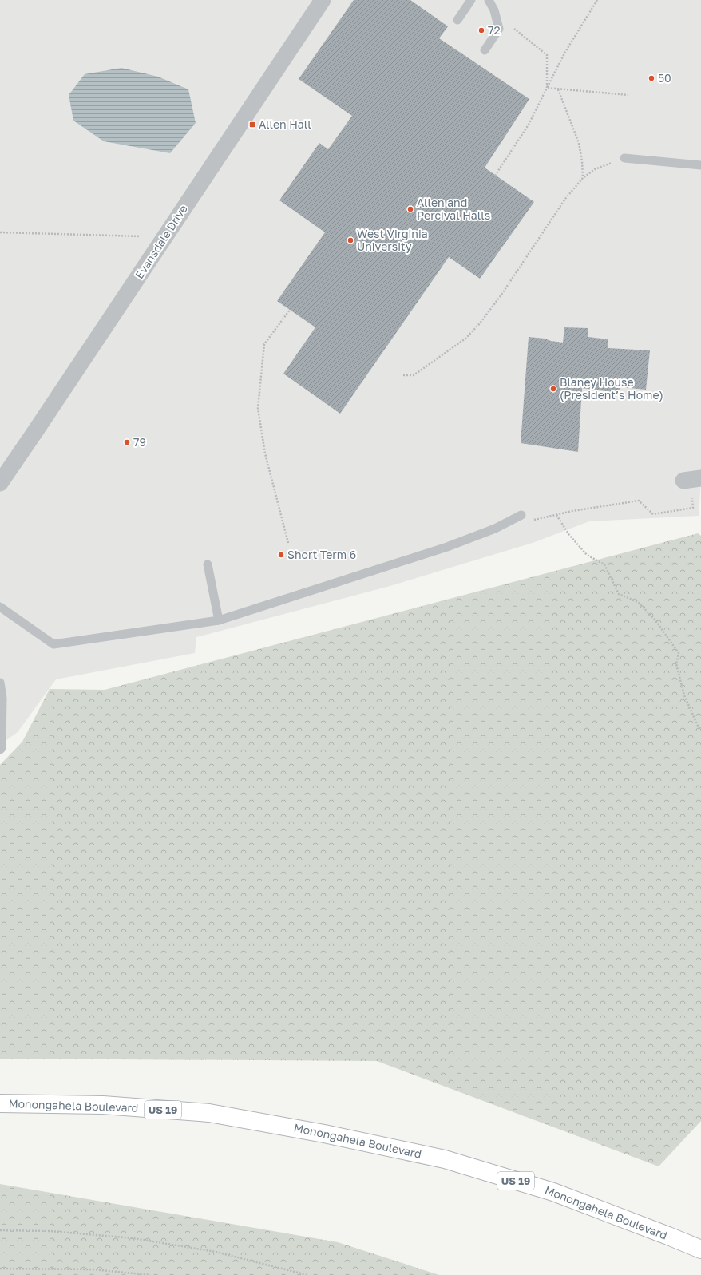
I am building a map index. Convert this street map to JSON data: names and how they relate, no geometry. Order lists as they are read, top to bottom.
{
  "streets": {
    "main road": ["Monongahela Boulevard", "US 19"],
    "street": ["Evansdale Drive"]
  },
  "places": {
    "other": [
      "72",
      "50",
      "Allen and Percival Halls",
      "West Virginia University",
      "Blaney House (President’s Home)",
      "79",
      "Short Term 6"
    ],
    "transit": ["Allen Hall"]
  }
}
